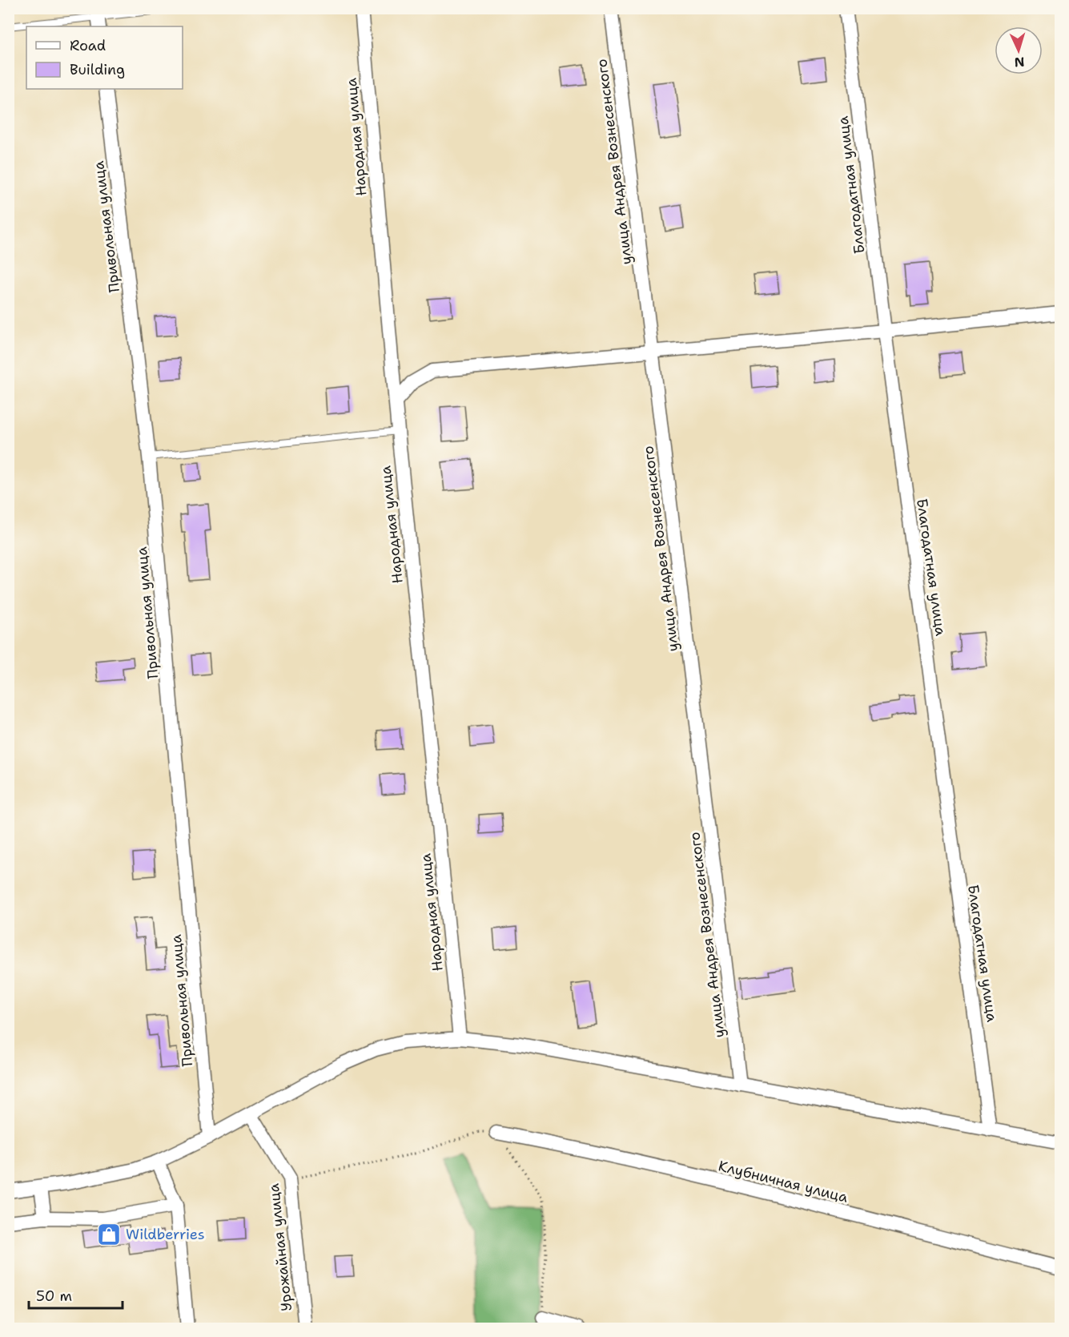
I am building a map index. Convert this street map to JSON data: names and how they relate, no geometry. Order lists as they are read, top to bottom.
{
  "streets": {
    "street": [
      "Народная улица",
      "улица Андрея Вознесенского",
      "Благодатная улица",
      "Привольная улица",
      "Клубничная улица",
      "Урожайная улица"
    ]
  },
  "places": {
    "shop": ["Wildberries"]
  },
  "legend": ["Road", "Building"],
  "scale_bar": "50 m",
  "north": "bottom"
}
